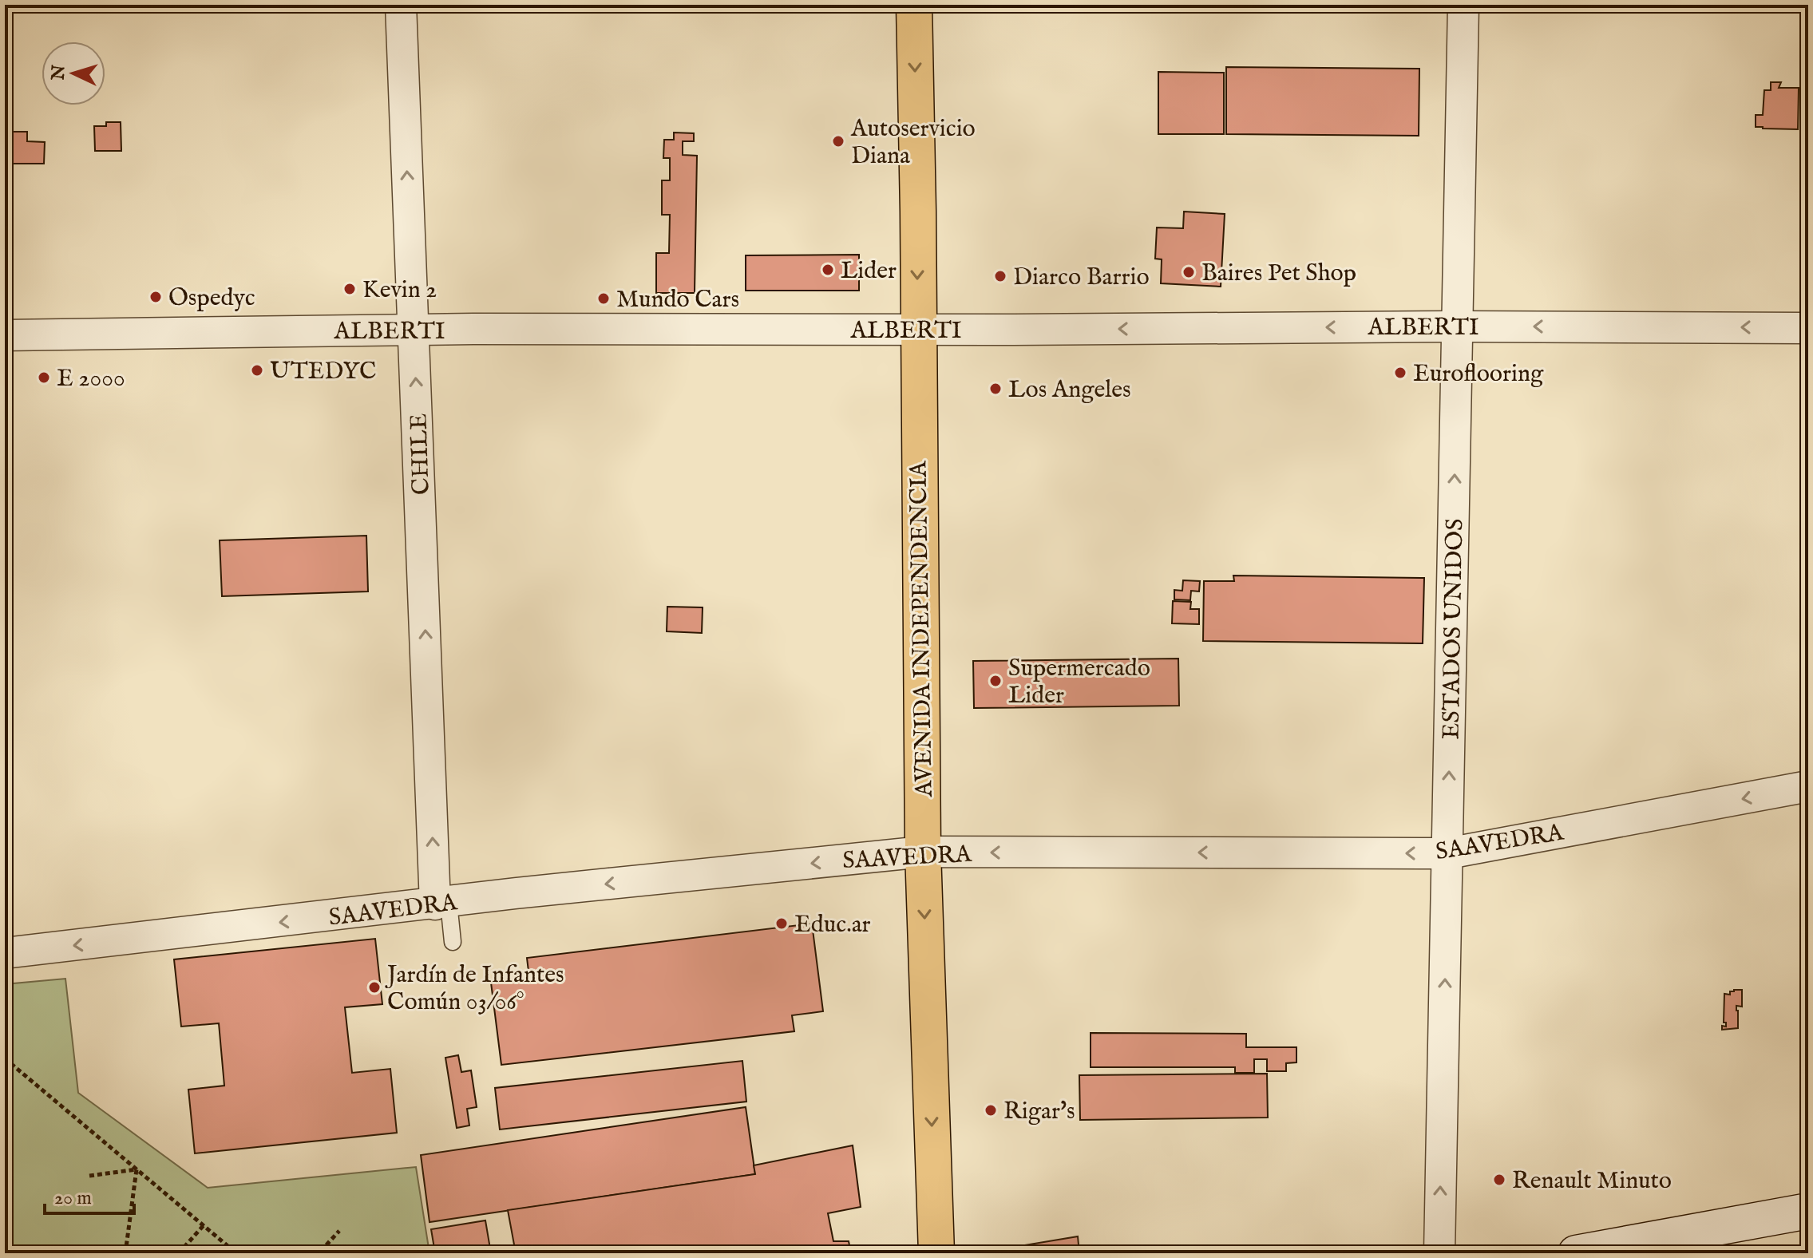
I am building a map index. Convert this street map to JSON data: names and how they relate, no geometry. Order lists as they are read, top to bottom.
{
  "streets": {
    "main road": ["AVENIDA INDEPENDENCIA"],
    "street": [
      "ALBERTI",
      "CHILE",
      "ESTADOS UNIDOS",
      "SAAVEDRA"
    ]
  },
  "crossings": [
    ["ALBERTI", "CHILE"],
    ["ALBERTI", "AVENIDA INDEPENDENCIA"],
    ["ALBERTI", "ESTADOS UNIDOS"],
    ["CHILE", "SAAVEDRA"],
    ["AVENIDA INDEPENDENCIA", "SAAVEDRA"],
    ["ESTADOS UNIDOS", "SAAVEDRA"]
  ],
  "one_way": [
    "ALBERTI",
    "CHILE",
    "AVENIDA INDEPENDENCIA",
    "ESTADOS UNIDOS",
    "SAAVEDRA"
  ],
  "places": [
    "Autoservicio Diana",
    "Lider",
    "Baires Pet Shop",
    "Diarco Barrio",
    "Kevin 2",
    "Ospedyc",
    "Mundo Cars",
    "UTEDYC",
    "Euroflooring",
    "E 2000",
    "Los Angeles",
    "Supermercado Lider",
    "Educ.ar",
    "Jardín de Infantes Común 03/06°",
    "Rigar's",
    "Renault Minuto"
  ],
  "scale_bar": "20 m",
  "north": "left"
}
